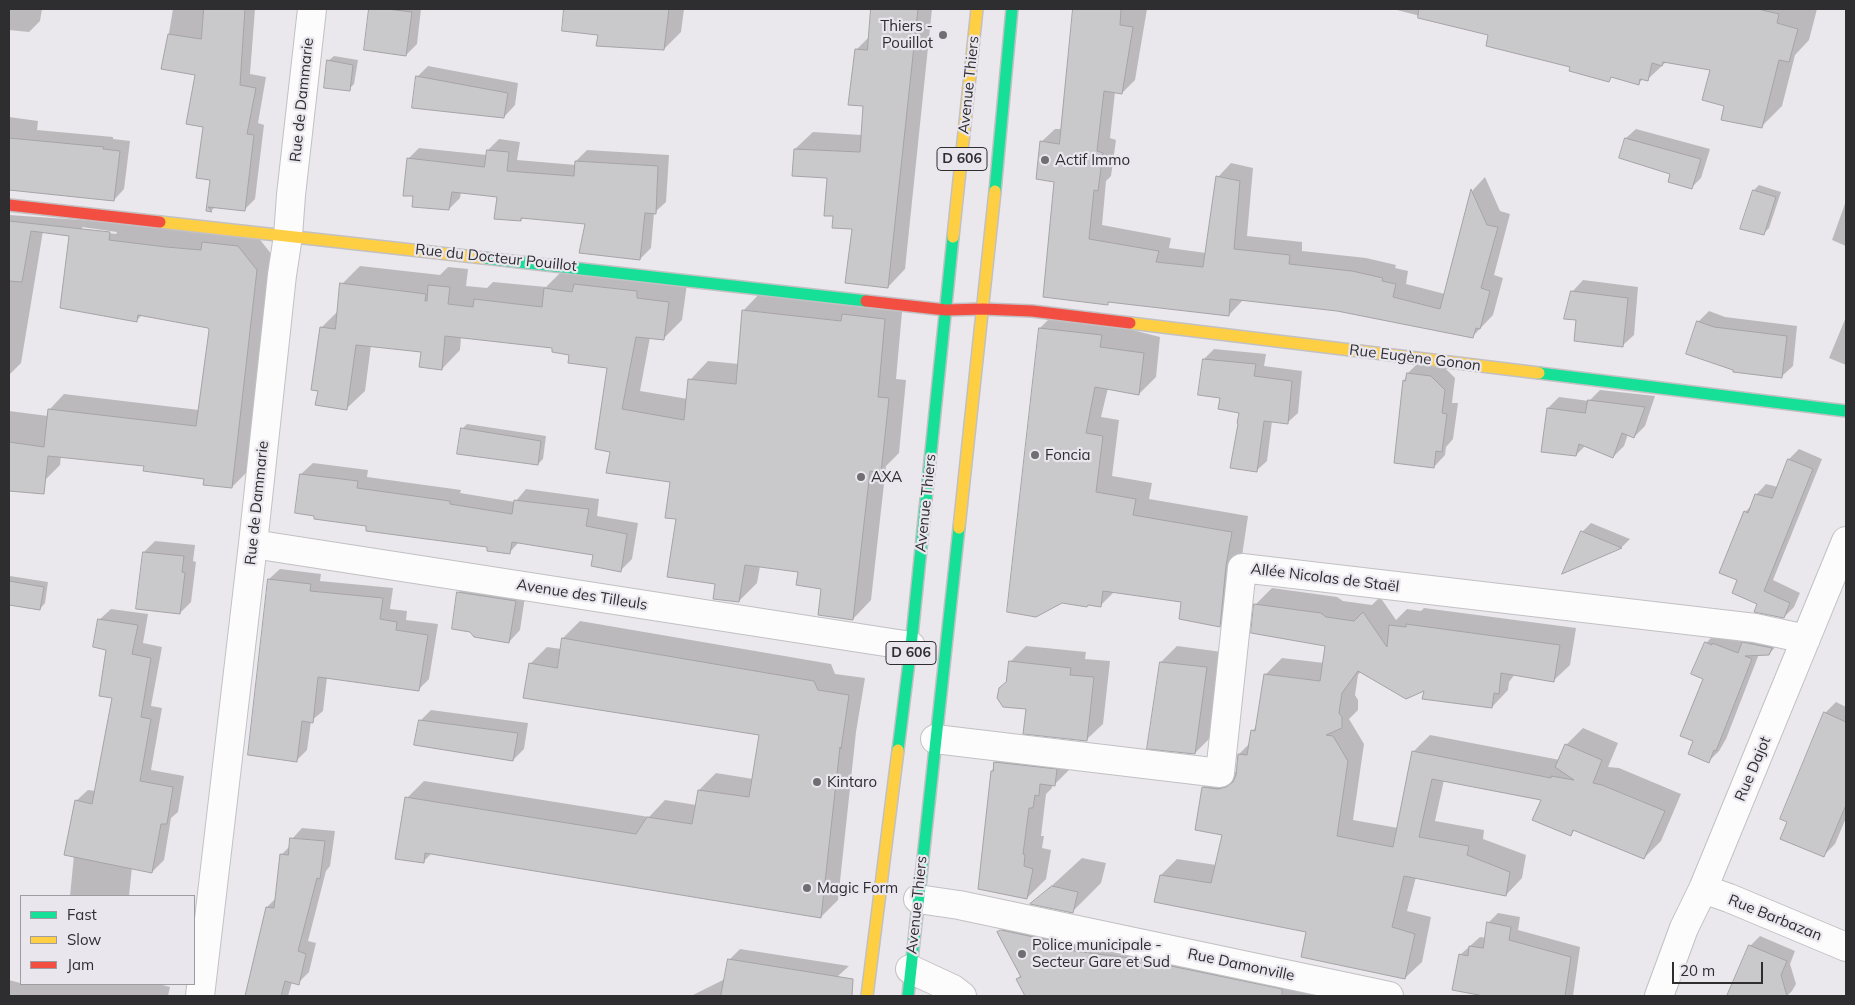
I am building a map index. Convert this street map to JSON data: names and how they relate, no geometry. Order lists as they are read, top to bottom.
{
  "streets": {
    "main road": [
      "Avenue Thiers",
      "D 606",
      "Rue du Docteur Pouillot",
      "Rue Eugène Gonon"
    ],
    "street": [
      "Rue de Dammarie",
      "Allée Nicolas de Staël",
      "Avenue des Tilleuls",
      "Rue Dajot",
      "Rue Barbazan",
      "Rue Damonville"
    ]
  },
  "crossings": [
    ["Avenue Thiers", "Rue du Docteur Pouillot"],
    ["Avenue Thiers", "Rue Eugène Gonon"],
    ["Avenue Thiers", "Allée Nicolas de Staël"],
    ["Avenue Thiers", "Avenue des Tilleuls"],
    ["Avenue Thiers", "Rue Damonville"],
    ["Rue de Dammarie", "Rue du Docteur Pouillot"],
    ["Rue de Dammarie", "Avenue des Tilleuls"],
    ["Rue du Docteur Pouillot", "Rue Eugène Gonon"],
    ["Allée Nicolas de Staël", "Rue Dajot"],
    ["Rue Dajot", "Rue Barbazan"]
  ],
  "places": [
    "Thiers - Pouillot",
    "Actif Immo",
    "Foncia",
    "AXA",
    "Kintaro",
    "Magic Form",
    "Police municipale - Secteur Gare et Sud"
  ],
  "legend": ["Fast", "Slow", "Jam"],
  "scale_bar": "20 m"
}
